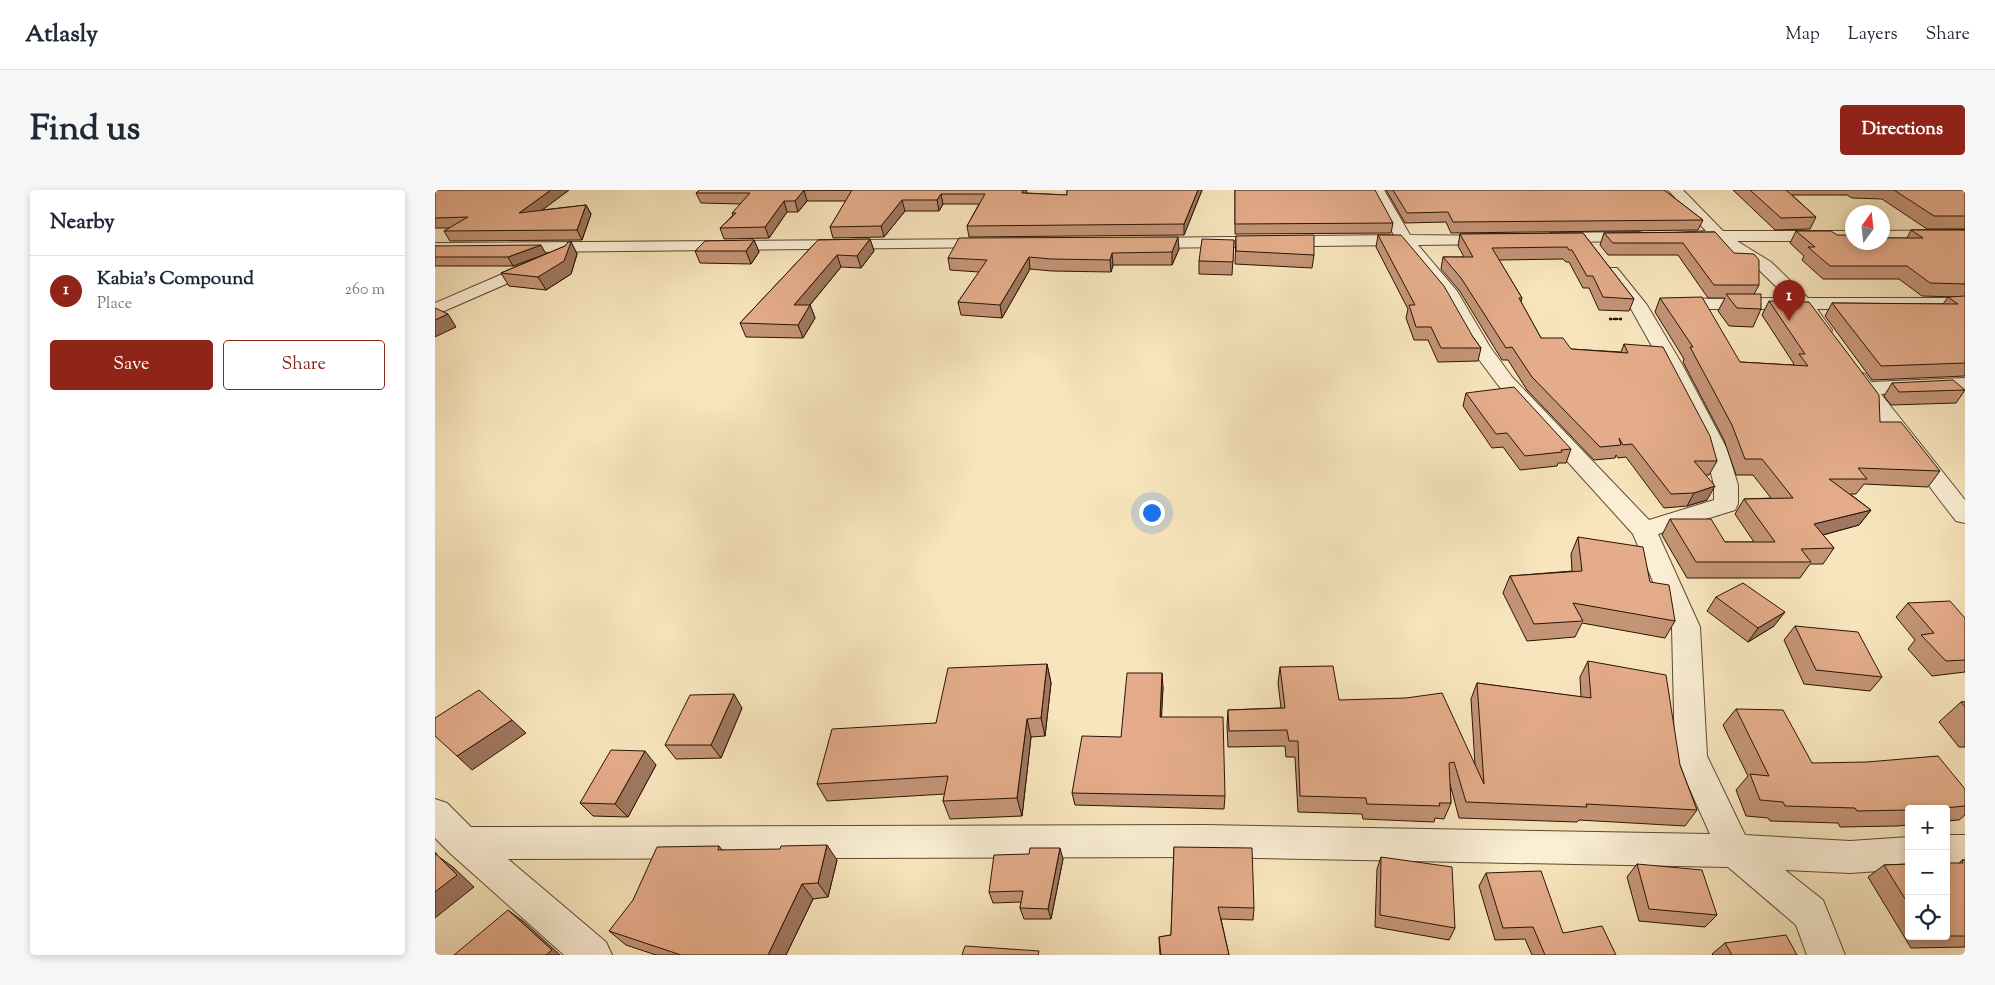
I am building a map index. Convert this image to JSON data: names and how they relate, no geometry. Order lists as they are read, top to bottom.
{
  "north": "top",
  "page": {
    "header": "Atlasly",
    "nav": ["Map", "Layers", "Share"],
    "title": "Find us",
    "buttons": [
      "Directions",
      ["Save", "Share"]
    ],
    "heading": "Nearby",
    "list": [
      {
        "mark": "1",
        "name": "Kabia's Compound",
        "note": "Place",
        "value": "260 m"
      }
    ],
    "pins": "1",
    "map_buttons": ["+", "−"]
  }
}
